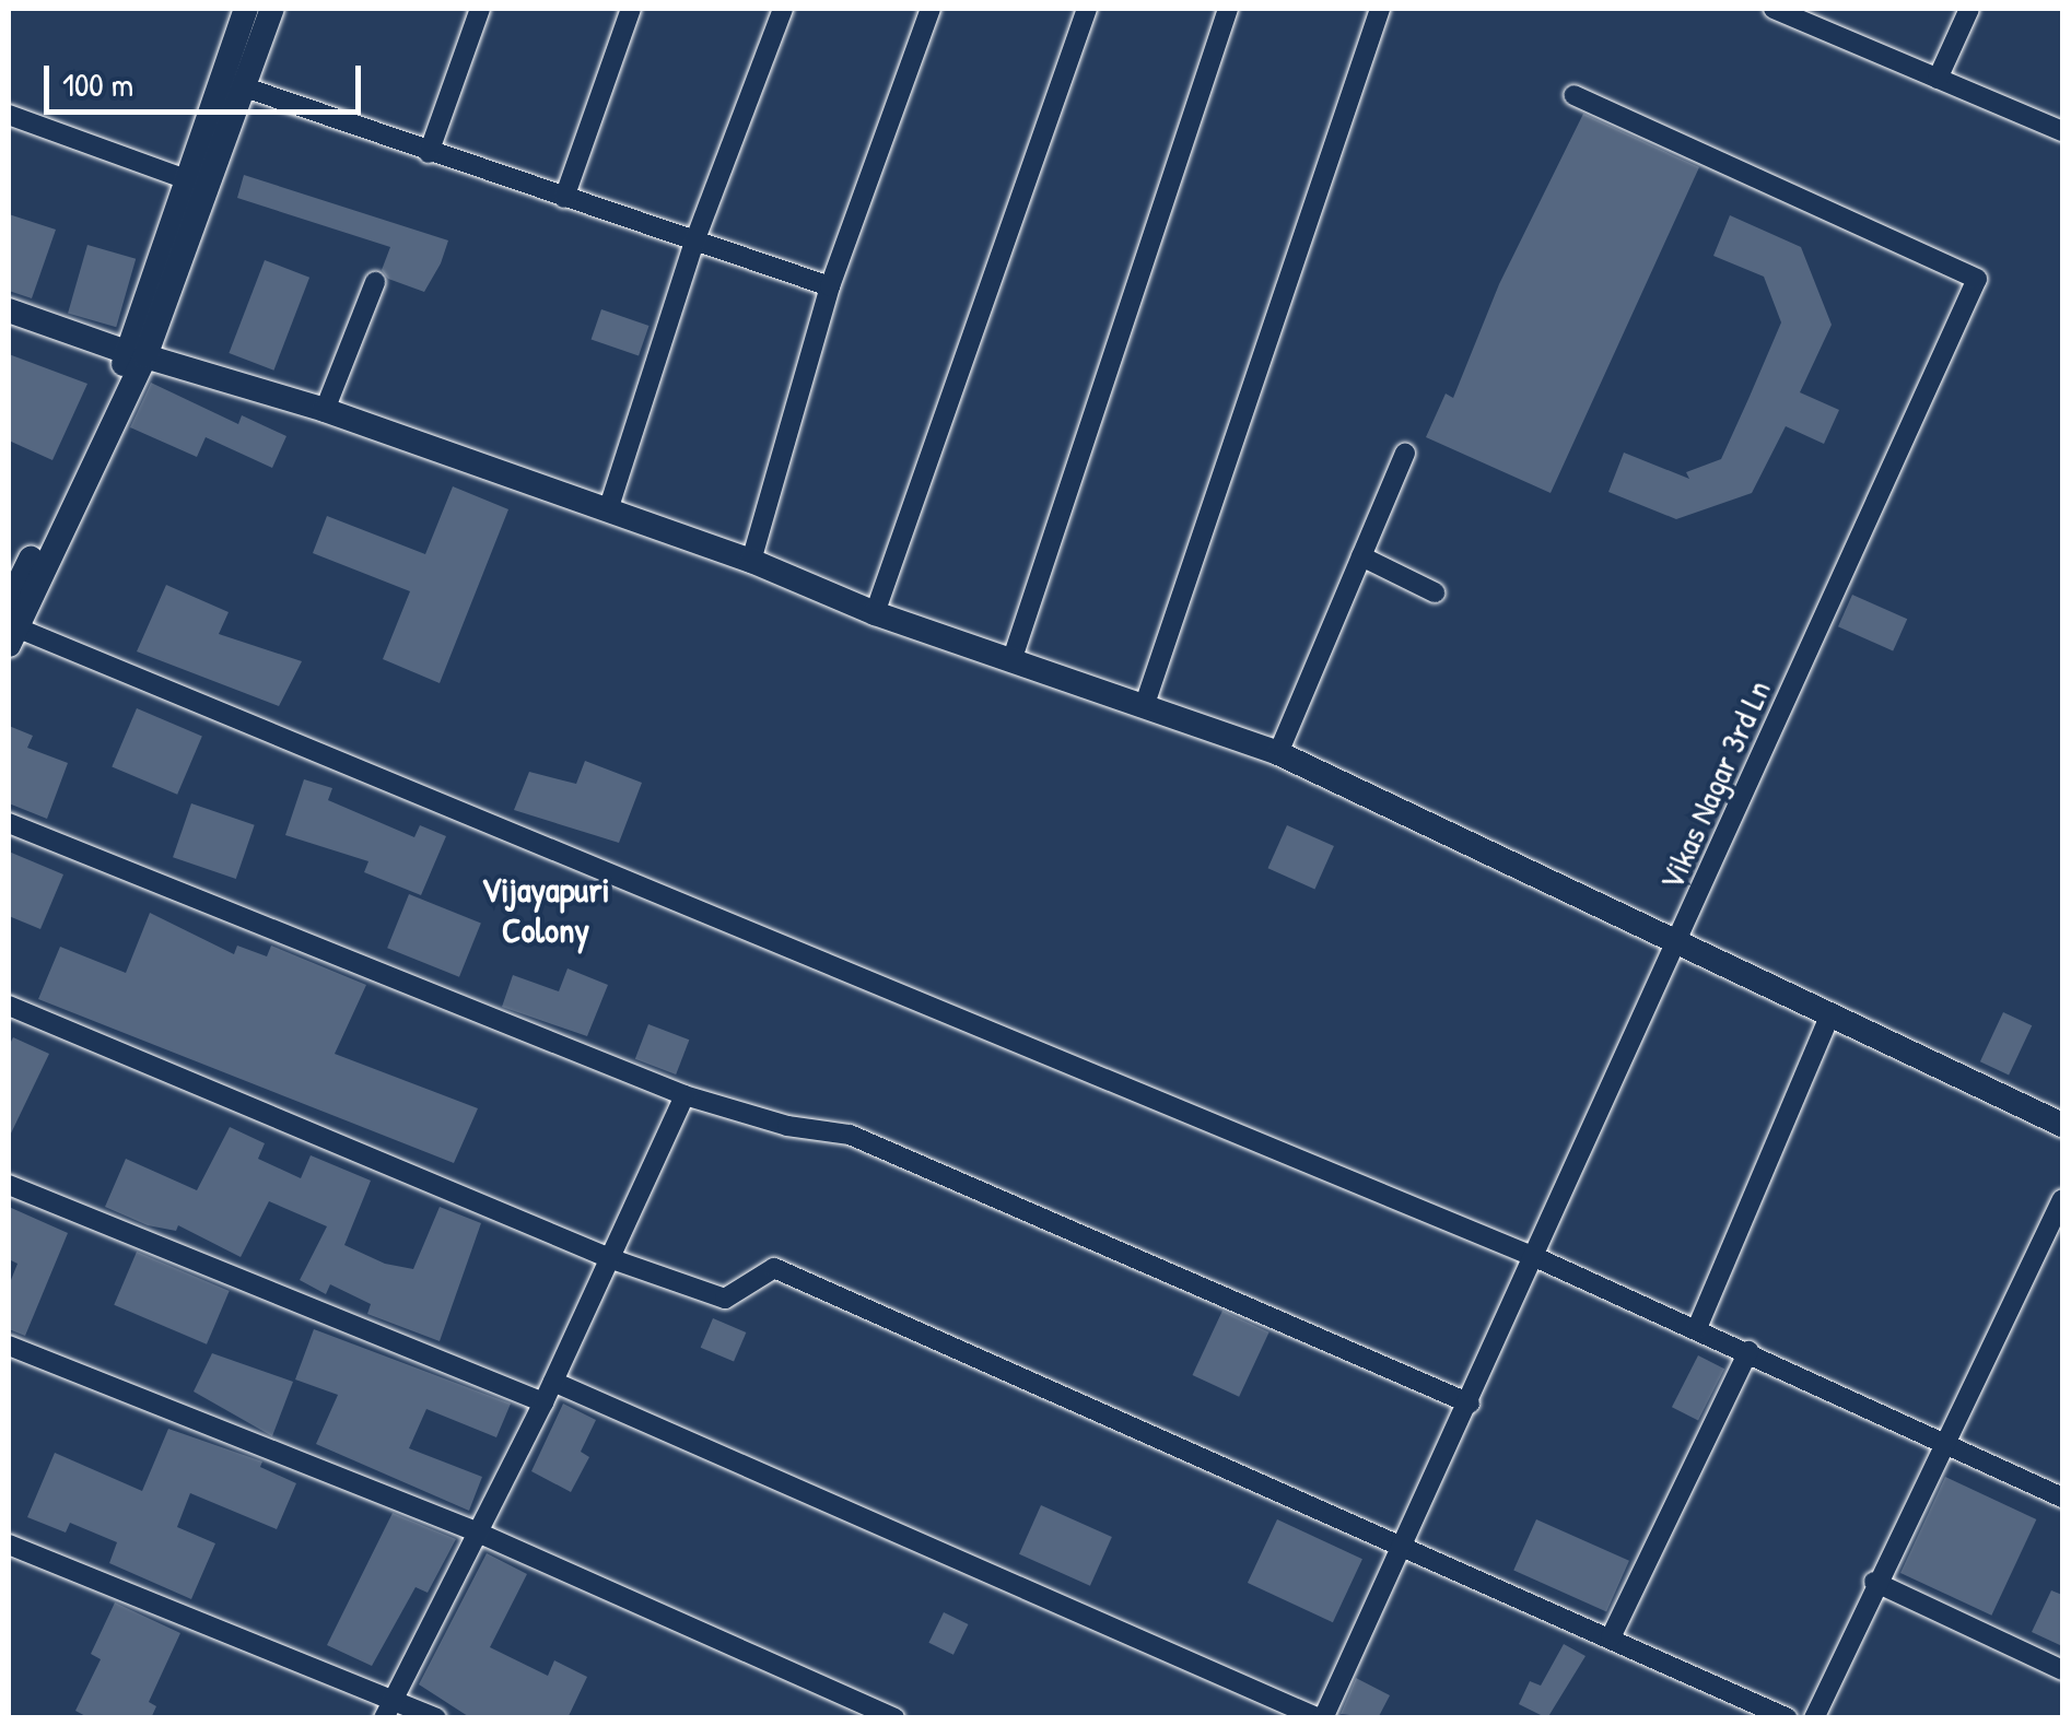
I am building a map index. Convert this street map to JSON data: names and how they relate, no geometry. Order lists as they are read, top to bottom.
{
  "streets": {
    "street": ["Vikas Nagar 3rd Ln"]
  },
  "districts": ["Vijayapuri Colony"],
  "scale_bar": "100 m"
}
